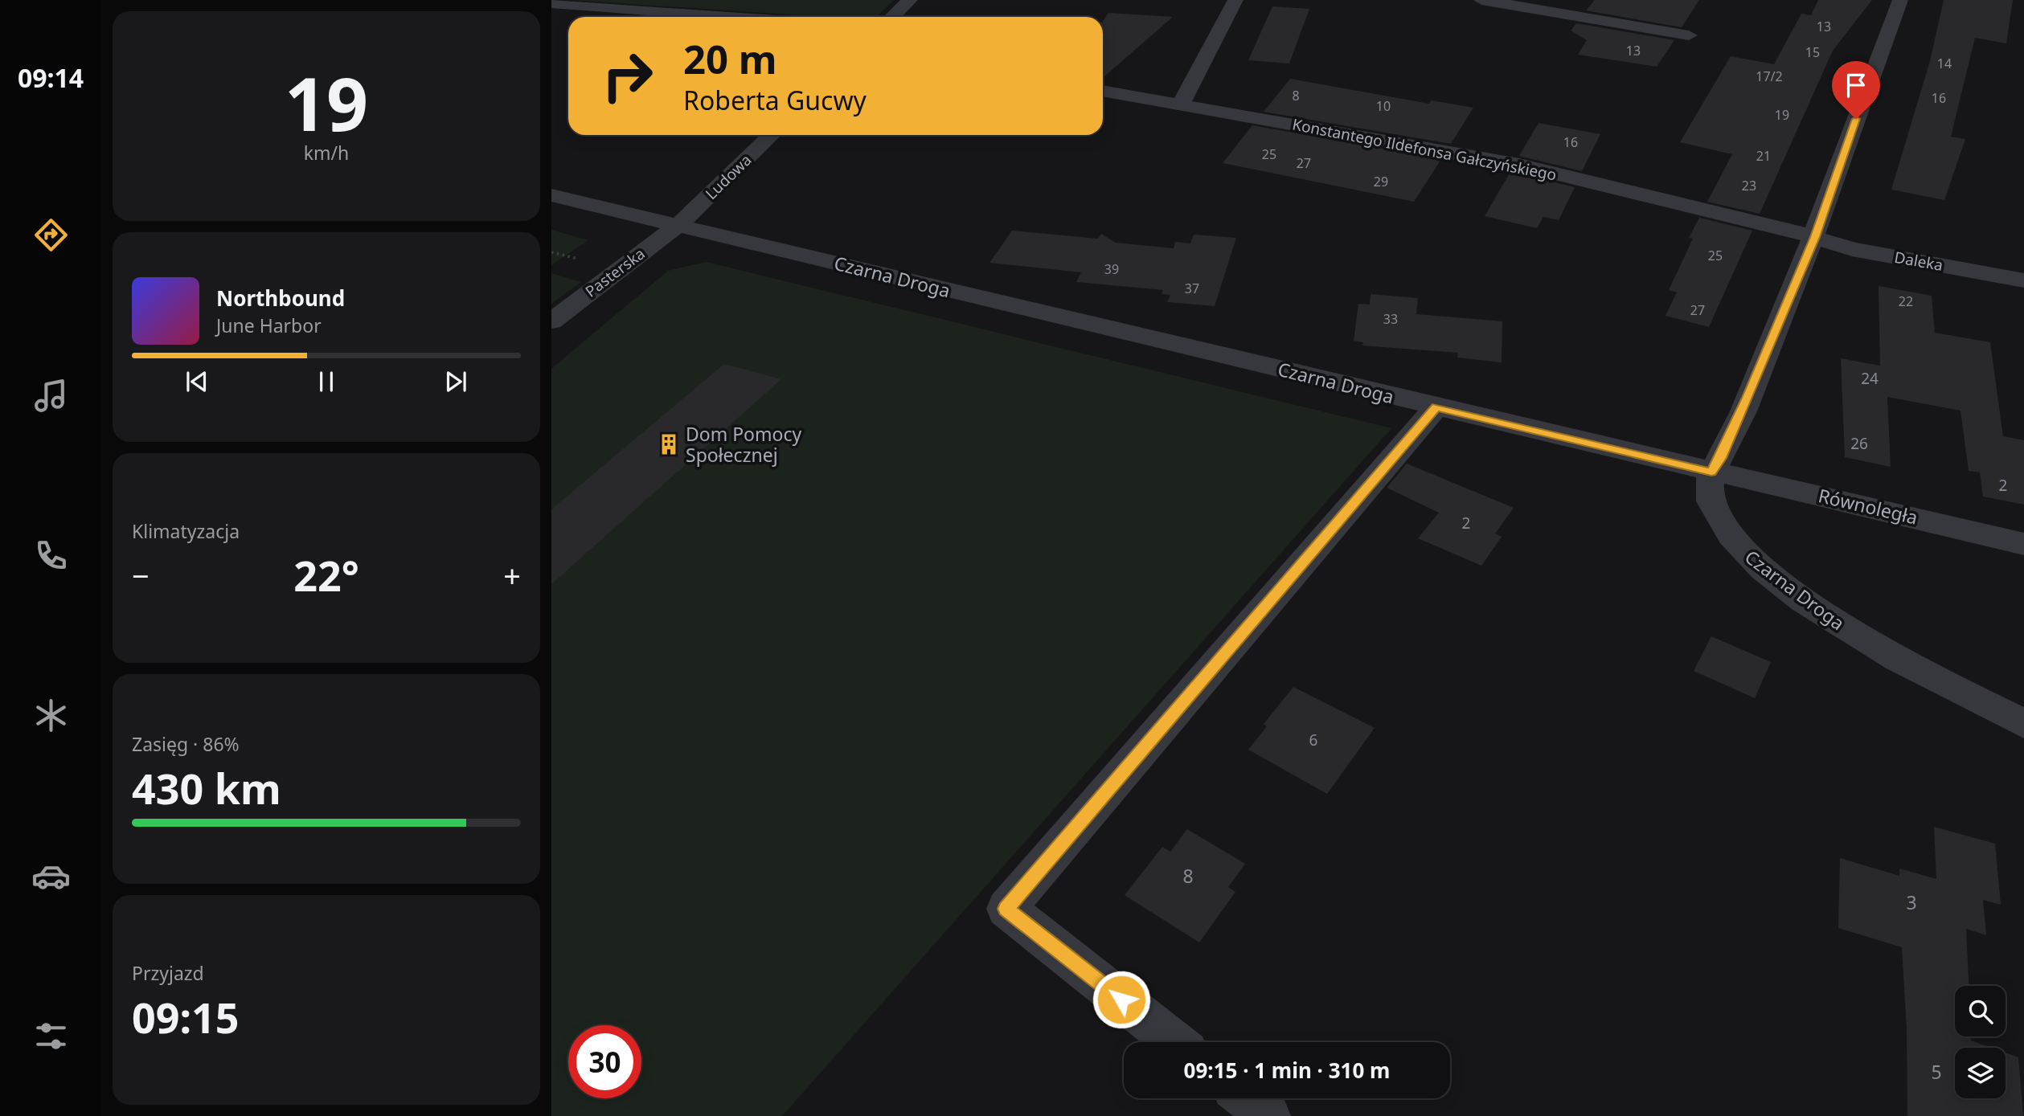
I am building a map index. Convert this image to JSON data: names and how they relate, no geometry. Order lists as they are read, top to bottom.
{
  "streets": {
    "street": [
      "Konstantego Ildefonsa Gałczyńskiego",
      "Ludowa",
      "Daleka",
      "Pasterska",
      "Czarna Droga",
      "Równoległa"
    ]
  },
  "crossings": [
    ["Konstantego Ildefonsa Gałczyńskiego", "Daleka"],
    ["Ludowa", "Pasterska"],
    ["Ludowa", "Czarna Droga"],
    ["Pasterska", "Czarna Droga"],
    ["Czarna Droga", "Równoległa"]
  ],
  "places": {
    "building": ["Dom Pomocy Społecznej"]
  },
  "house_numbers": [
    "13",
    "13",
    "15",
    "14",
    "17/2",
    "8",
    "16",
    "10",
    "19",
    "16",
    "25",
    "21",
    "27",
    "29",
    "23",
    "25",
    "39",
    "37",
    "22",
    "27",
    "33",
    "24",
    "26",
    "2",
    "2",
    "6",
    "8",
    "3",
    "5"
  ],
  "page": {
    "tabs": "09:14",
    "tile": [
      ["19", "km/h"],
      "Klimatyzacja",
      ["Zasięg · 86%", "430 km"],
      ["Przyjazd", "09:15"]
    ],
    "turn": ["20 m", "Roberta Gucwy"],
    "song": ["Northbound", "June Harbor"],
    "heat": ["−", "22°", "+"],
    "limit": "30",
    "trip": "09:15 · 1 min · 310 m"
  }
}
